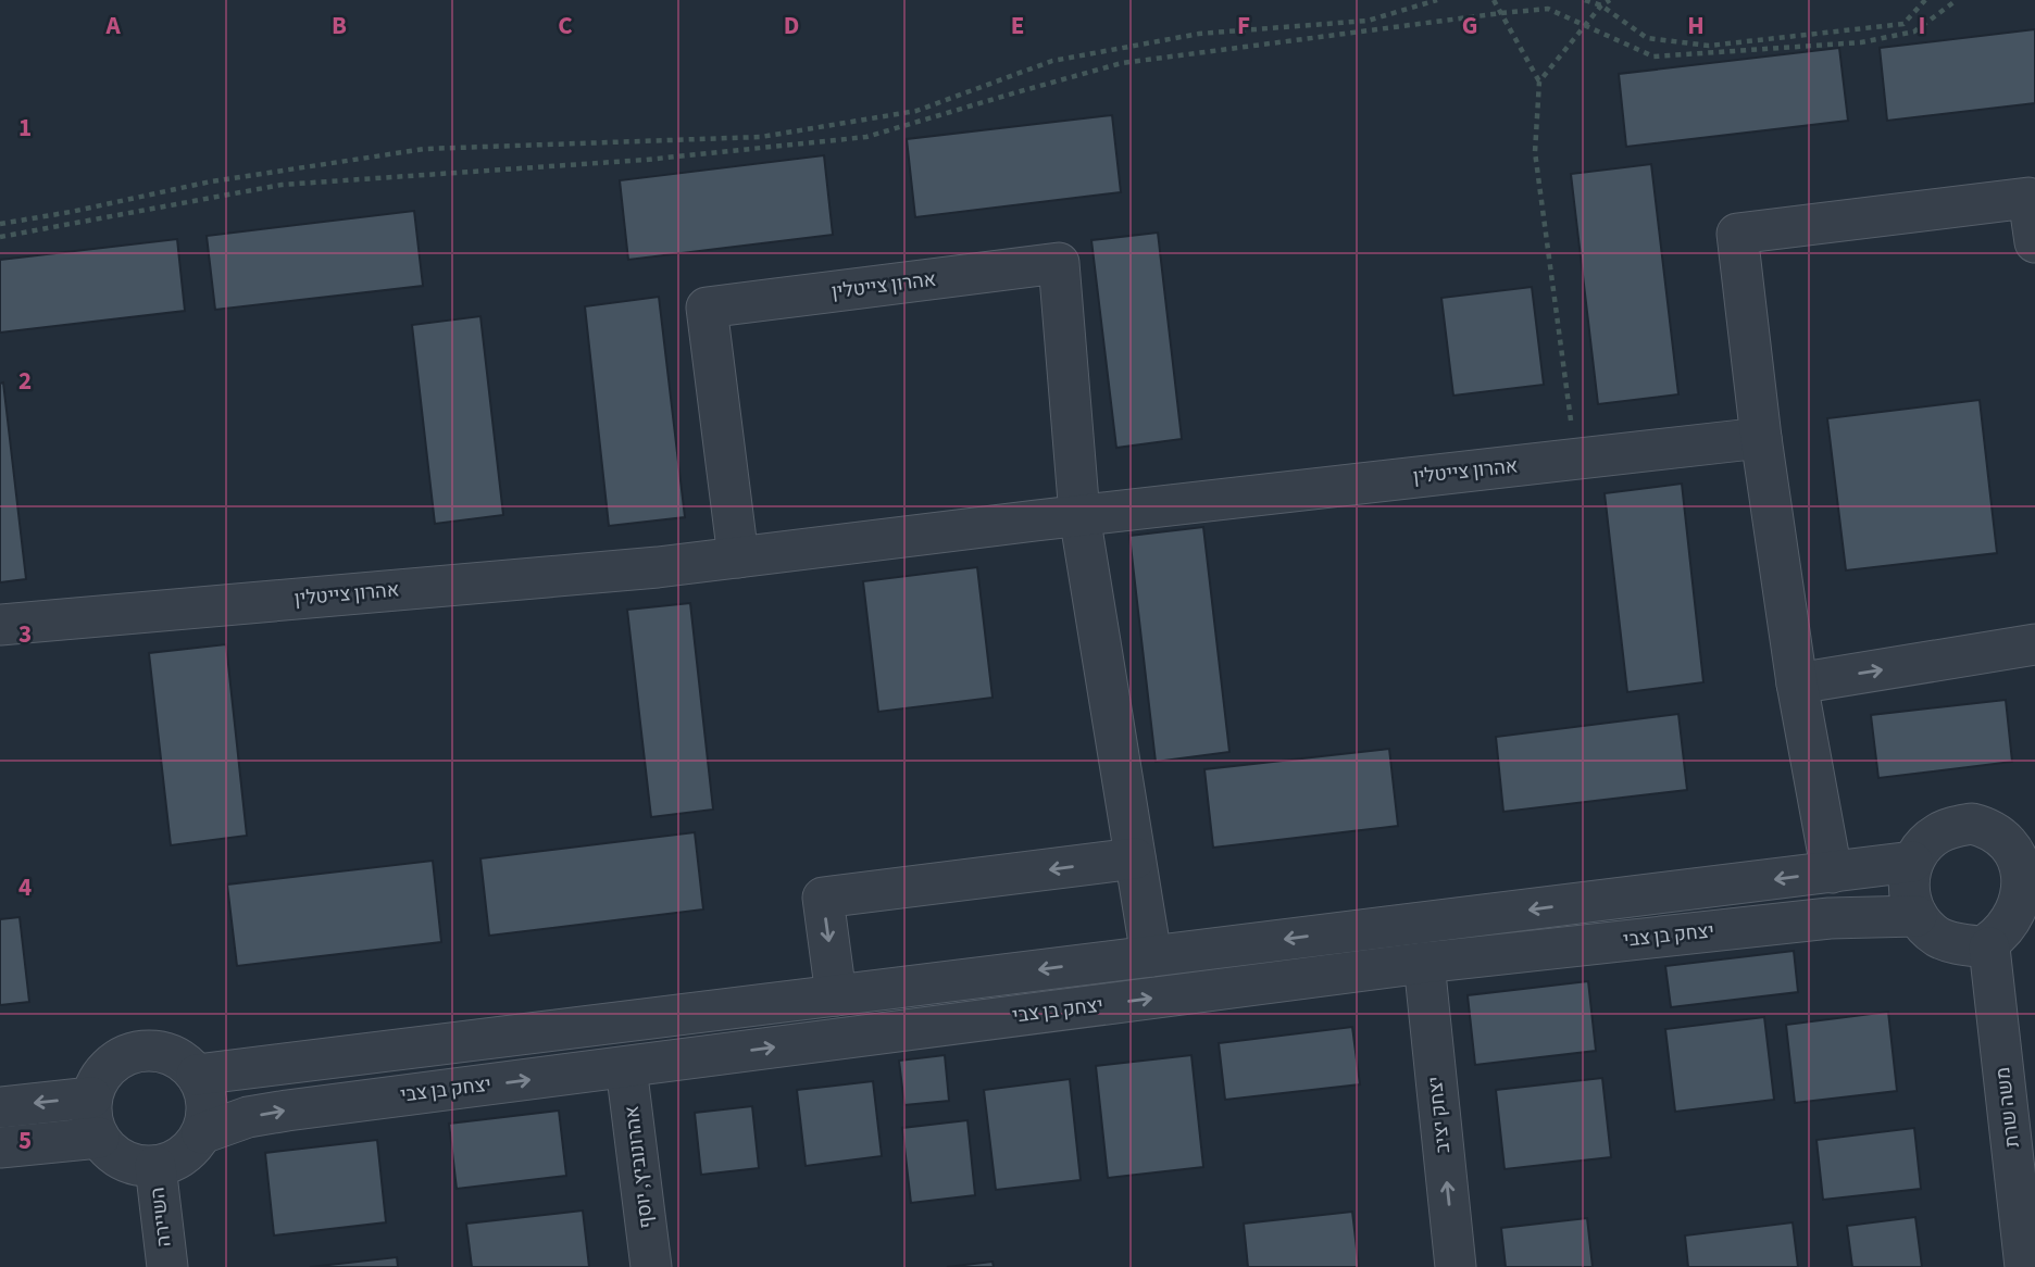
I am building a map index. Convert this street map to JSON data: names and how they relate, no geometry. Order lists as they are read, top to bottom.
{
  "streets": {
    "street": [
      "אהרון צייטלין",
      "יצחק בן צבי",
      "משה שרת",
      "יצחק יציב",
      "אהרונוביץ, יוסף",
      "השיירה"
    ]
  },
  "crossings": [
    ["יצחק בן צבי", "משה שרת"],
    ["יצחק בן צבי", "יצחק יציב"],
    ["יצחק בן צבי", "אהרונוביץ, יוסף"],
    ["יצחק בן צבי", "השיירה"]
  ],
  "one_way": ["יצחק יציב"],
  "grid": {
    "columns": [
      "A",
      "B",
      "C",
      "D",
      "E",
      "F",
      "G",
      "H",
      "I"
    ],
    "rows": [
      "1",
      "2",
      "3",
      "4",
      "5"
    ]
  }
}
